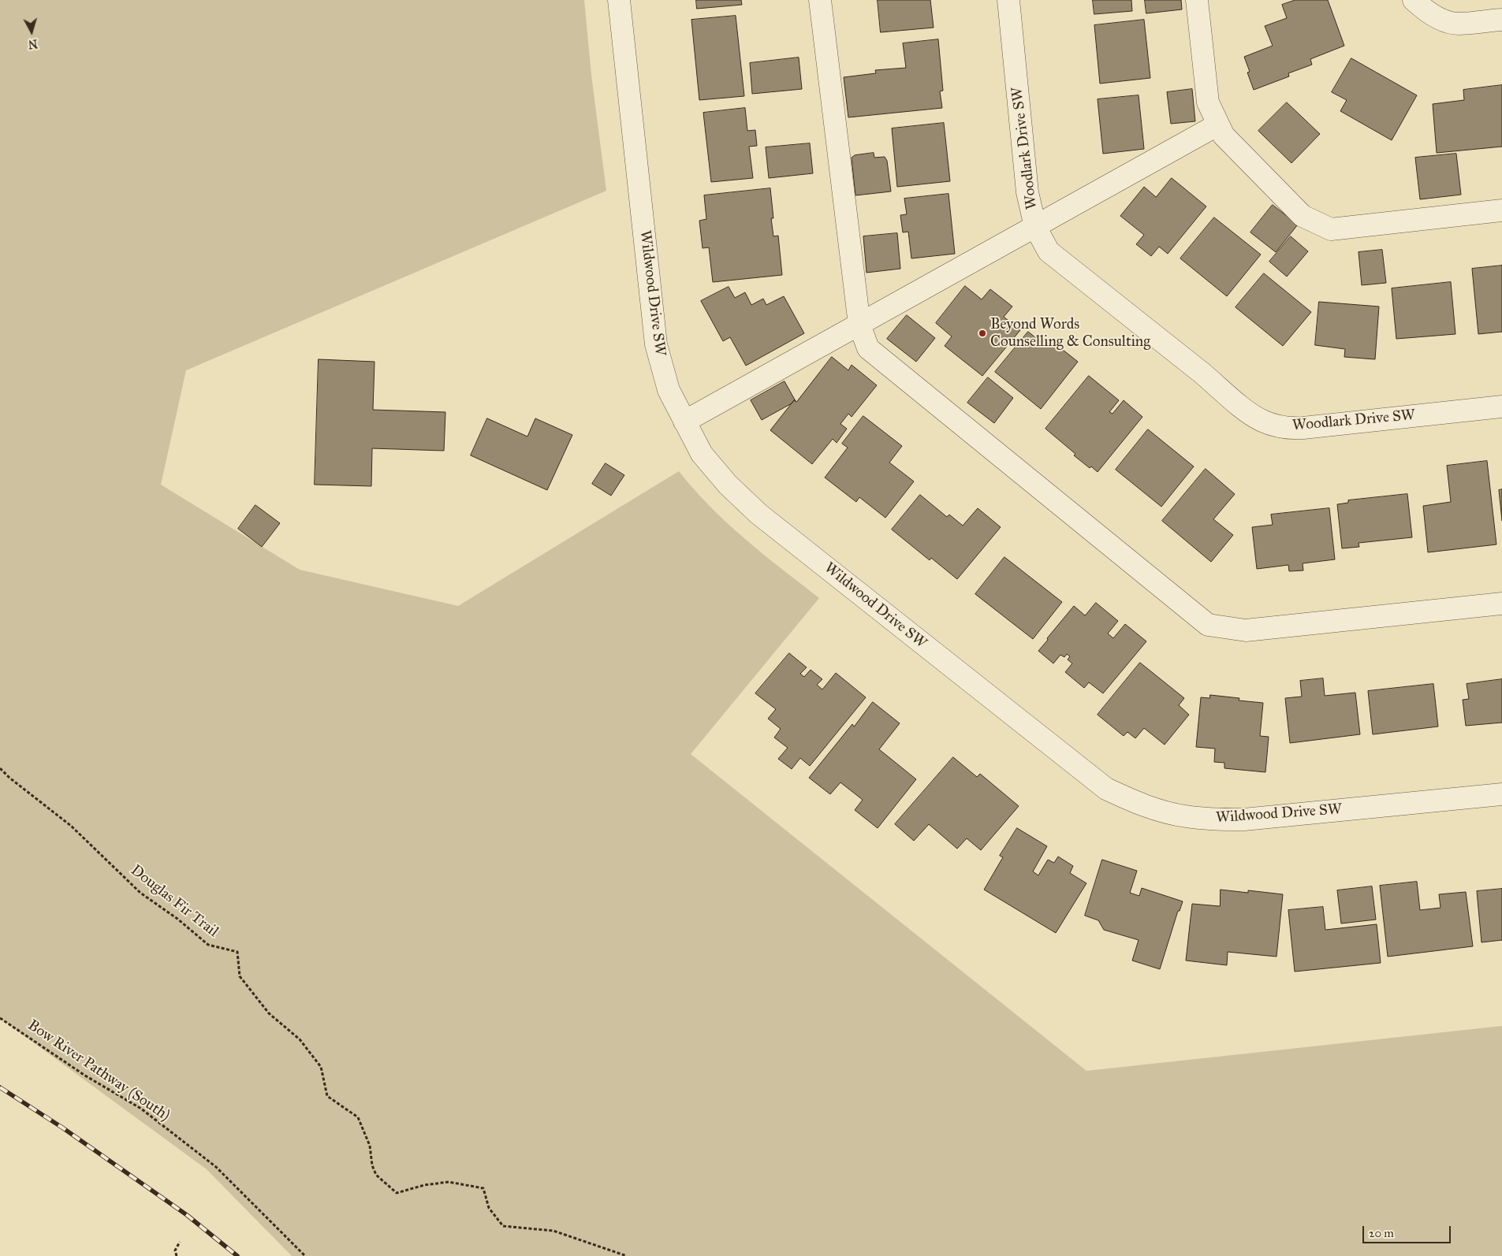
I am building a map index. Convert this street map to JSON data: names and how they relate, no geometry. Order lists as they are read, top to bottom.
{
  "streets": {
    "street": ["Woodlark Drive SW", "Wildwood Drive SW"],
    "path": ["Douglas Fir Trail", "Bow River Pathway (South)"]
  },
  "places": ["Beyond Words Counselling & Consulting"],
  "scale_bar": "20 m",
  "north": "bottom"
}
